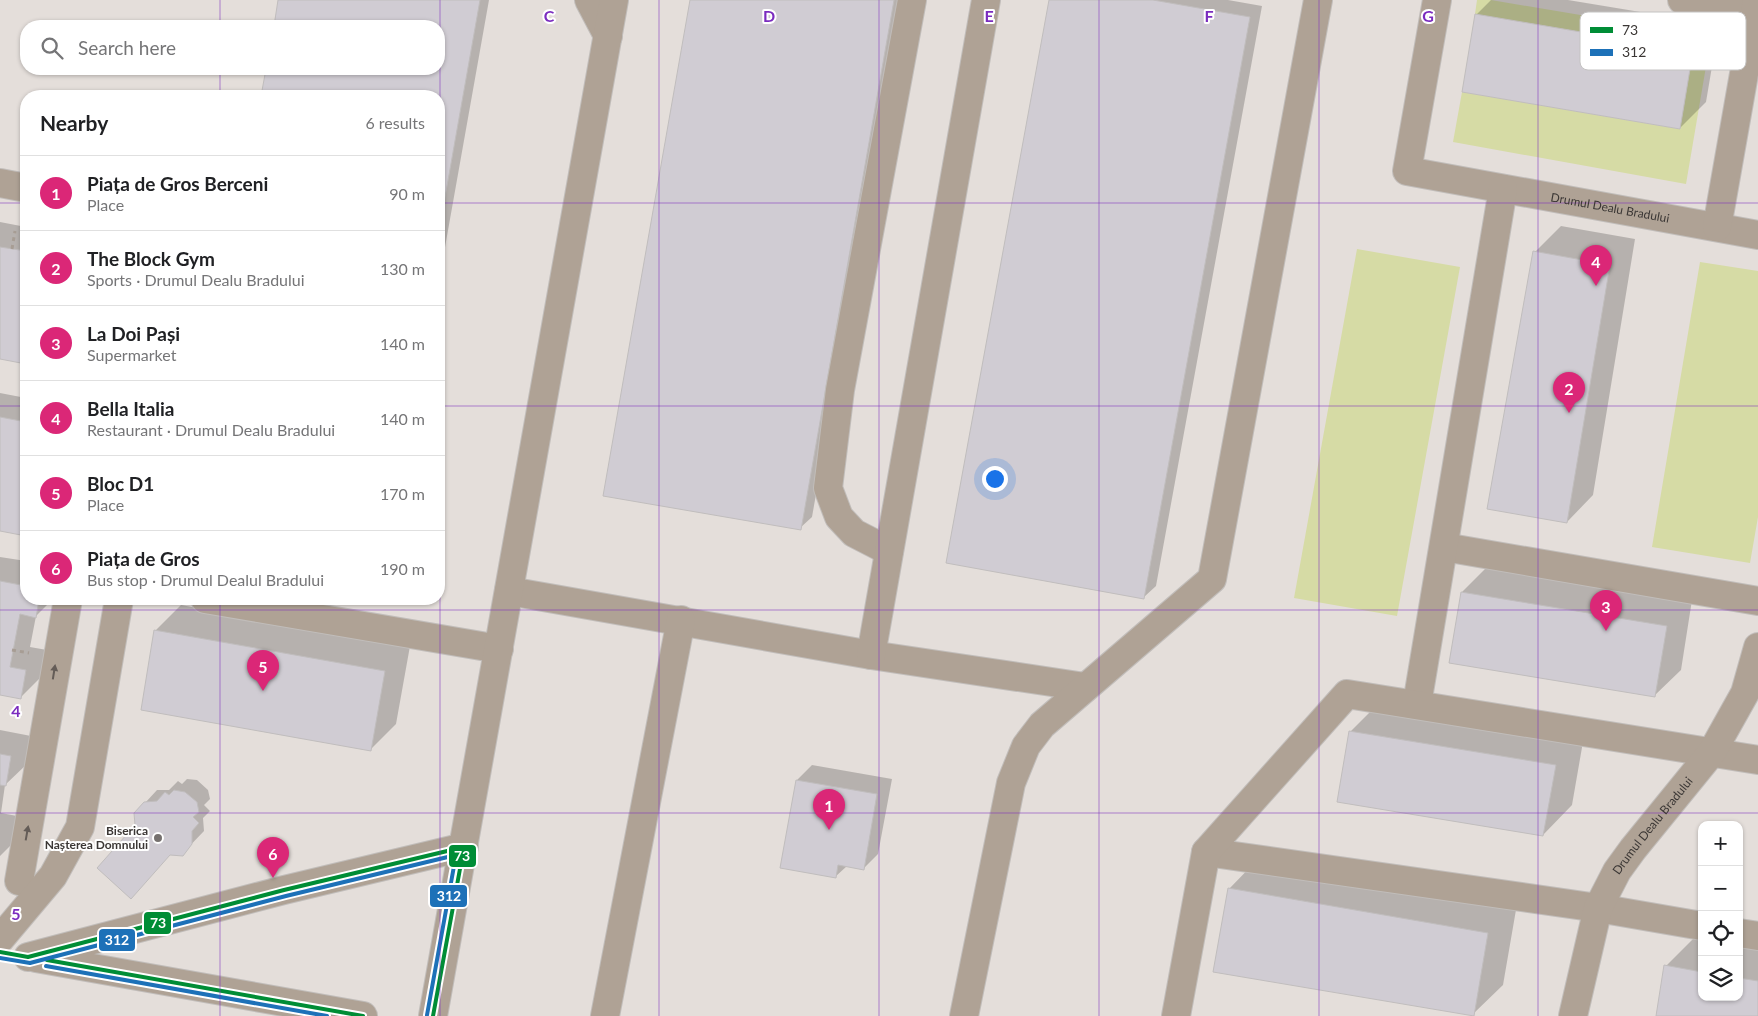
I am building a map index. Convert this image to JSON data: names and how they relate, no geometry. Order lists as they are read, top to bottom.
{
  "streets": {
    "street": ["Drumul Dealu Bradului"]
  },
  "places": ["Biserica Nașterea Domnului"],
  "lines": ["transit line 73", "transit line 312"],
  "legend": ["73", "312"],
  "page": {
    "search": "Search here",
    "heading": ["Nearby", "6 results"],
    "list": [
      {
        "mark": "1",
        "name": "Piața de Gros Berceni",
        "note": "Place",
        "value": "90 m"
      },
      {
        "mark": "2",
        "name": "The Block Gym",
        "note": "Sports · Drumul Dealu Bradului",
        "value": "130 m"
      },
      {
        "mark": "3",
        "name": "La Doi Pași",
        "note": "Supermarket",
        "value": "140 m"
      },
      {
        "mark": "4",
        "name": "Bella Italia",
        "note": "Restaurant · Drumul Dealu Bradului",
        "value": "140 m"
      },
      {
        "mark": "5",
        "name": "Bloc D1",
        "note": "Place",
        "value": "170 m"
      },
      {
        "mark": "6",
        "name": "Piața de Gros",
        "note": "Bus stop · Drumul Dealul Bradului",
        "value": "190 m"
      }
    ],
    "pins": [
      "4",
      "2",
      "3",
      "5",
      "1",
      "6"
    ],
    "map_buttons": ["+", "−"]
  },
  "grid": {
    "columns": [
      "C",
      "D",
      "E",
      "F",
      "G"
    ],
    "rows": ["4", "5"]
  }
}
